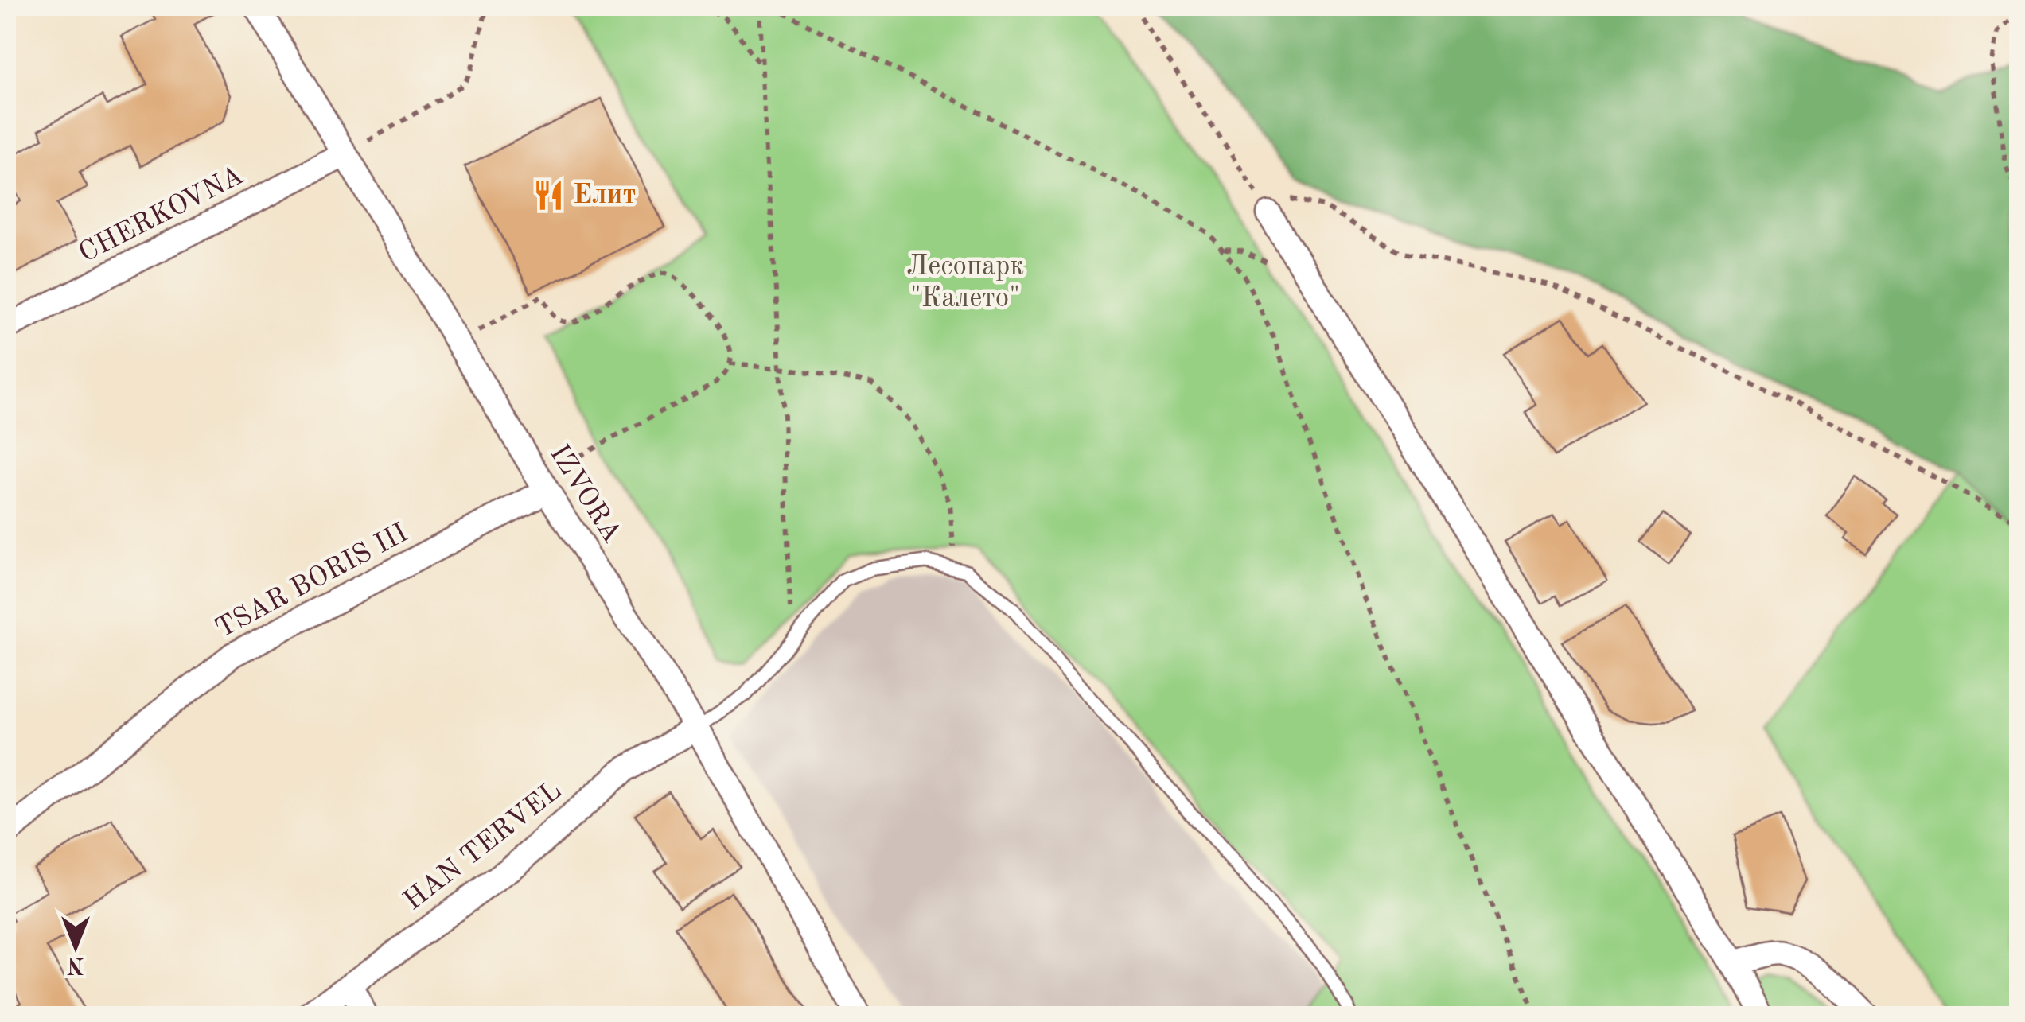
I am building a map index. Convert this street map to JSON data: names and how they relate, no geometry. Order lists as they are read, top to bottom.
{
  "streets": {
    "street": [
      "CHERKOVNA",
      "IZVORA",
      "TSAR BORIS III",
      "HAN TERVEL"
    ]
  },
  "crossings": [
    ["CHERKOVNA", "IZVORA"],
    ["IZVORA", "TSAR BORIS III"],
    ["IZVORA", "HAN TERVEL"]
  ],
  "parks": ["Лесопарк \"Калето\""],
  "places": {
    "restaurant": ["Елит"]
  },
  "north": "bottom"
}
